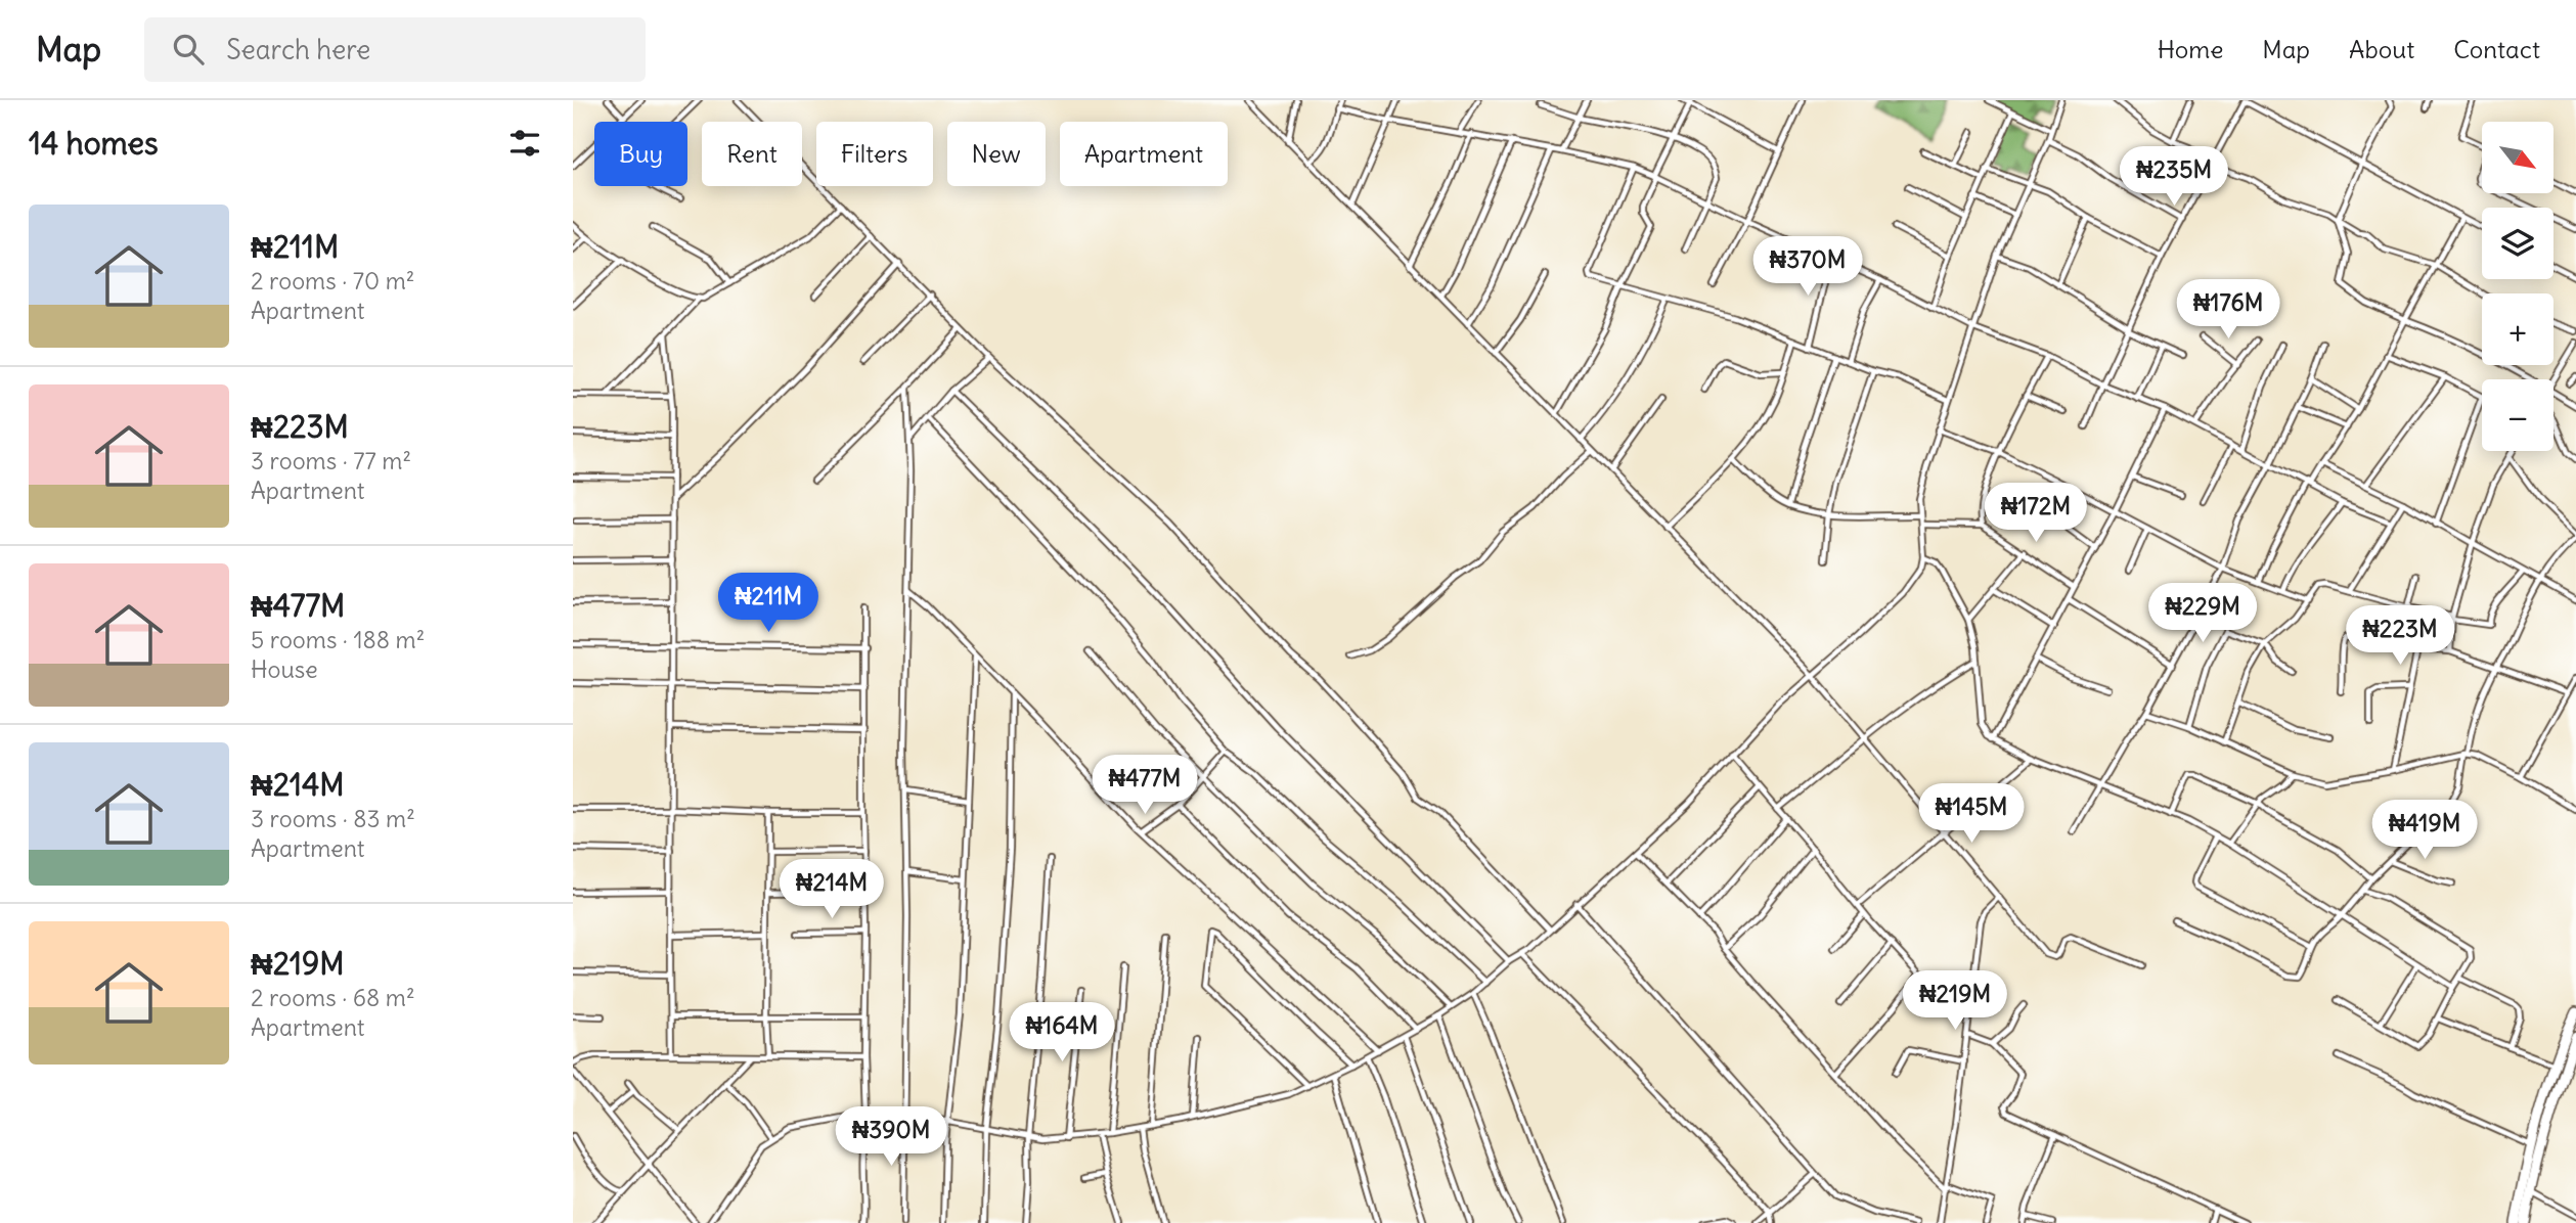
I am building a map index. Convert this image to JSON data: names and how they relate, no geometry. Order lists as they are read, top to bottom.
{
  "north": "bottom right",
  "page": {
    "header": "Map",
    "search": "Search here",
    "nav": [
      "Home",
      "Map",
      "About",
      "Contact"
    ],
    "heading": "14 homes",
    "map_buttons": ["+", "−"],
    "chip": [
      "Buy",
      "Rent",
      "Filters",
      "New",
      "Apartment"
    ],
    "price": [
      "₦235M",
      "₦370M",
      "₦176M",
      "₦172M",
      "₦211M",
      "₦229M",
      "₦223M",
      "₦477M",
      "₦145M",
      "₦419M",
      "₦214M",
      "₦219M",
      "₦164M",
      "₦390M"
    ],
    "list": [
      {
        "name": "₦211M",
        "note": "2 rooms · 70 m² · Apartment"
      },
      {
        "name": "₦223M",
        "note": "3 rooms · 77 m² · Apartment"
      },
      {
        "name": "₦477M",
        "note": "5 rooms · 188 m² · House"
      },
      {
        "name": "₦214M",
        "note": "3 rooms · 83 m² · Apartment"
      },
      {
        "name": "₦219M",
        "note": "2 rooms · 68 m² · Apartment"
      }
    ]
  }
}
